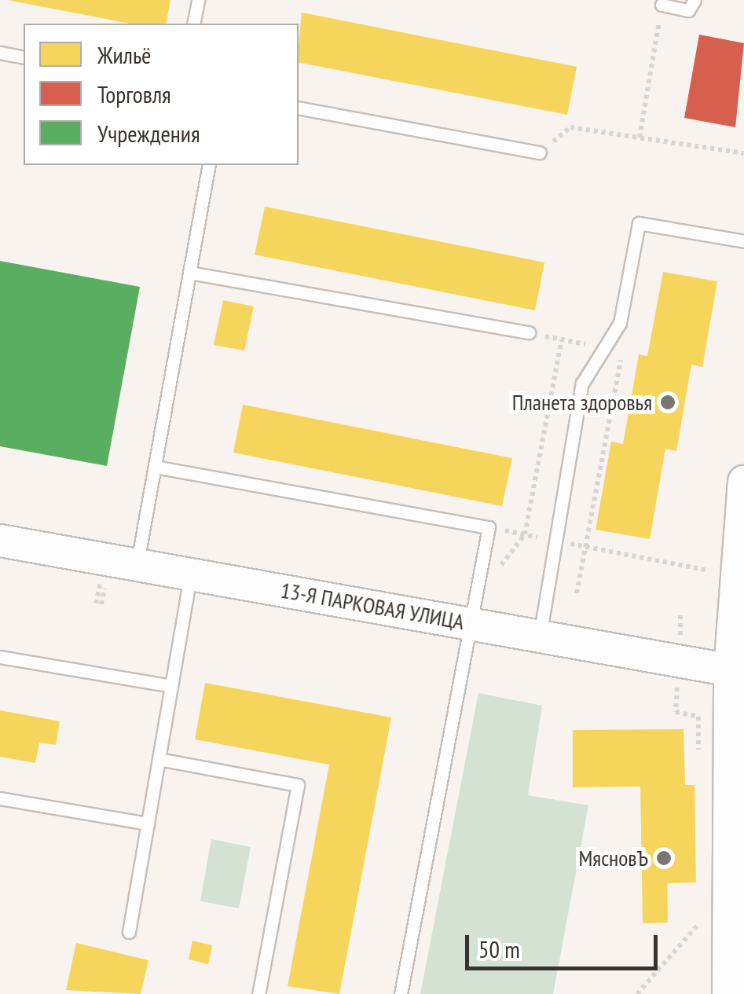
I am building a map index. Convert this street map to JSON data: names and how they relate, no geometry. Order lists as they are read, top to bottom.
{
  "streets": {
    "street": ["13-Я ПАРКОВАЯ УЛИЦА"]
  },
  "places": ["Планета здоровья", "МясновЪ"],
  "legend": ["Жильё", "Торговля", "Учреждения"],
  "scale_bar": "50 m"
}
